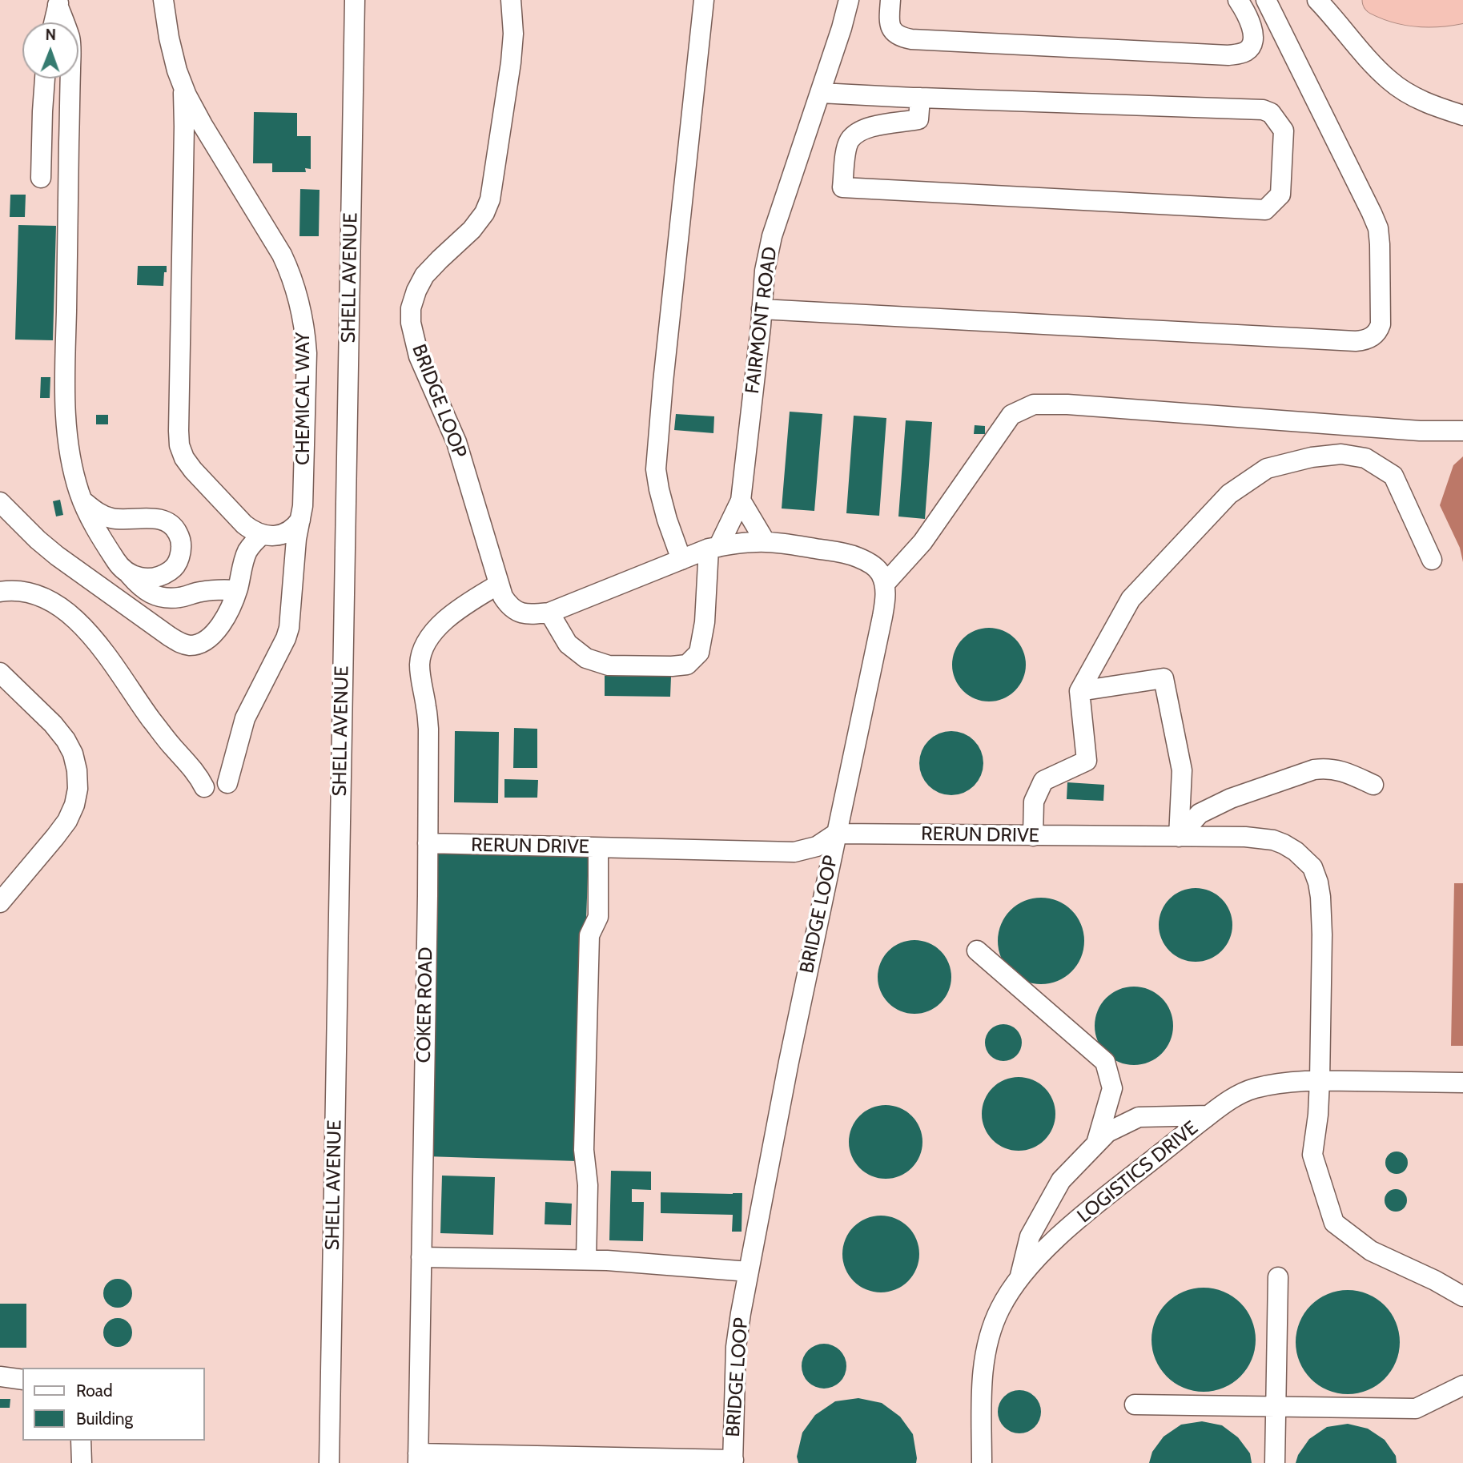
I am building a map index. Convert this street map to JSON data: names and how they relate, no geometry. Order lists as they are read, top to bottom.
{
  "streets": {
    "street": [
      "SHELL AVENUE",
      "FAIRMONT ROAD",
      "CHEMICAL WAY",
      "BRIDGE LOOP",
      "RERUN DRIVE",
      "COKER ROAD",
      "LOGISTICS DRIVE"
    ]
  },
  "crossings": [
    ["FAIRMONT ROAD", "BRIDGE LOOP"],
    ["BRIDGE LOOP", "RERUN DRIVE"],
    ["BRIDGE LOOP", "COKER ROAD"],
    ["RERUN DRIVE", "COKER ROAD"],
    ["RERUN DRIVE", "LOGISTICS DRIVE"]
  ],
  "legend": ["Road", "Building"],
  "north": "top"
}
